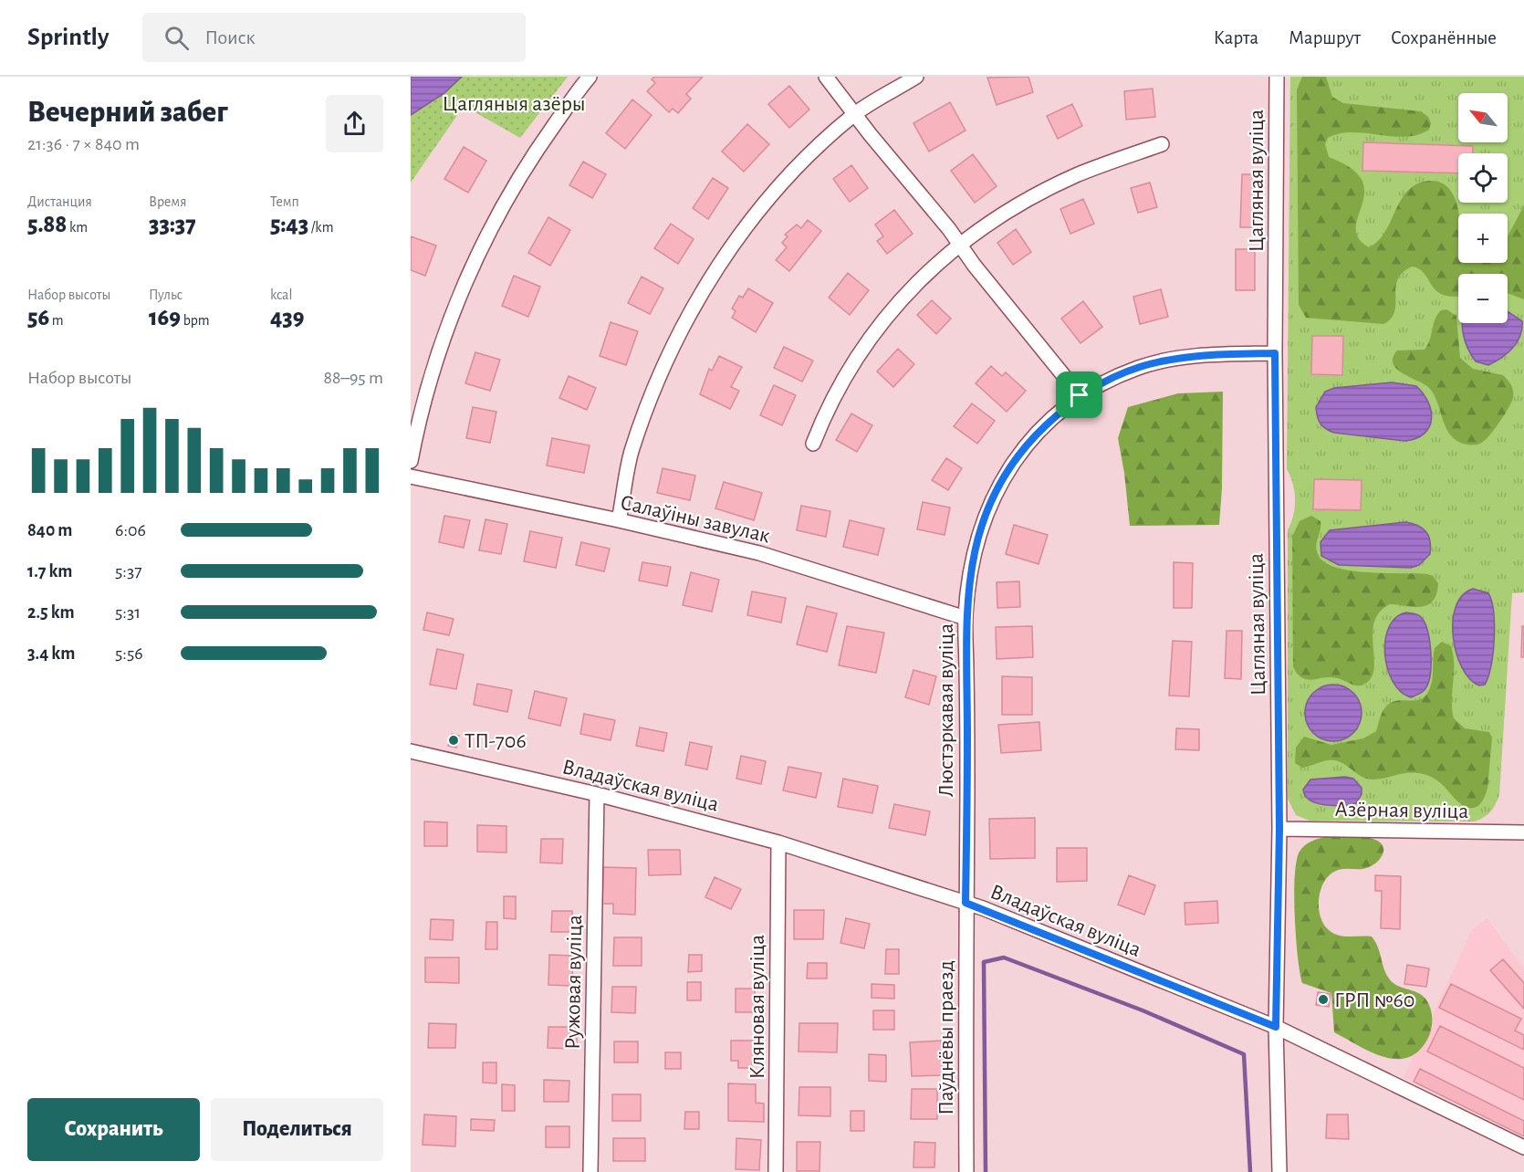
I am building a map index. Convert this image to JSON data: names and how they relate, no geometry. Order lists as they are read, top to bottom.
{
  "streets": {
    "street": [
      "Цагляная вуліца",
      "Салаўіны завулак",
      "Люстэркавая вуліца",
      "Владаўская вуліца",
      "Азёрная вуліца",
      "Ружовая вуліца",
      "Кляновая вуліца",
      "Паўднёвы праезд"
    ]
  },
  "crossings": [
    ["Цагляная вуліца", "Люстэркавая вуліца"],
    ["Цагляная вуліца", "Владаўская вуліца"],
    ["Цагляная вуліца", "Азёрная вуліца"],
    ["Салаўіны завулак", "Люстэркавая вуліца"],
    ["Люстэркавая вуліца", "Владаўская вуліца"],
    ["Люстэркавая вуліца", "Паўднёвы праезд"],
    ["Владаўская вуліца", "Ружовая вуліца"],
    ["Владаўская вуліца", "Кляновая вуліца"],
    ["Владаўская вуліца", "Паўднёвы праезд"]
  ],
  "parks": ["Цагляныя азёры"],
  "places": ["ТП-706", "ГРП №60"],
  "north": "top left",
  "page": {
    "header": "Sprintly",
    "search": "Поиск",
    "nav": ["Карта", "Маршрут", "Сохранённые"],
    "heading": ["Вечерний забег", "21:36 · 7 × 840 m"],
    "map_buttons": ["+", "−"],
    "stats": [
      ["Дистанция", "5.88 km"],
      ["Время", "33:37"],
      ["Темп", "5:43 /km"],
      ["Набор высоты", "56 m"],
      ["Пульс", "169 bpm"],
      ["kcal", "439"]
    ],
    "chart": ["Набор высоты", "88–95 m"],
    "list": [
      {
        "name": "840 m",
        "note": "6:06"
      },
      {
        "name": "1.7 km",
        "note": "5:37"
      },
      {
        "name": "2.5 km",
        "note": "5:31"
      },
      {
        "name": "3.4 km",
        "note": "5:56"
      }
    ],
    "buttons": ["Сохранить", "Поделиться"]
  }
}
